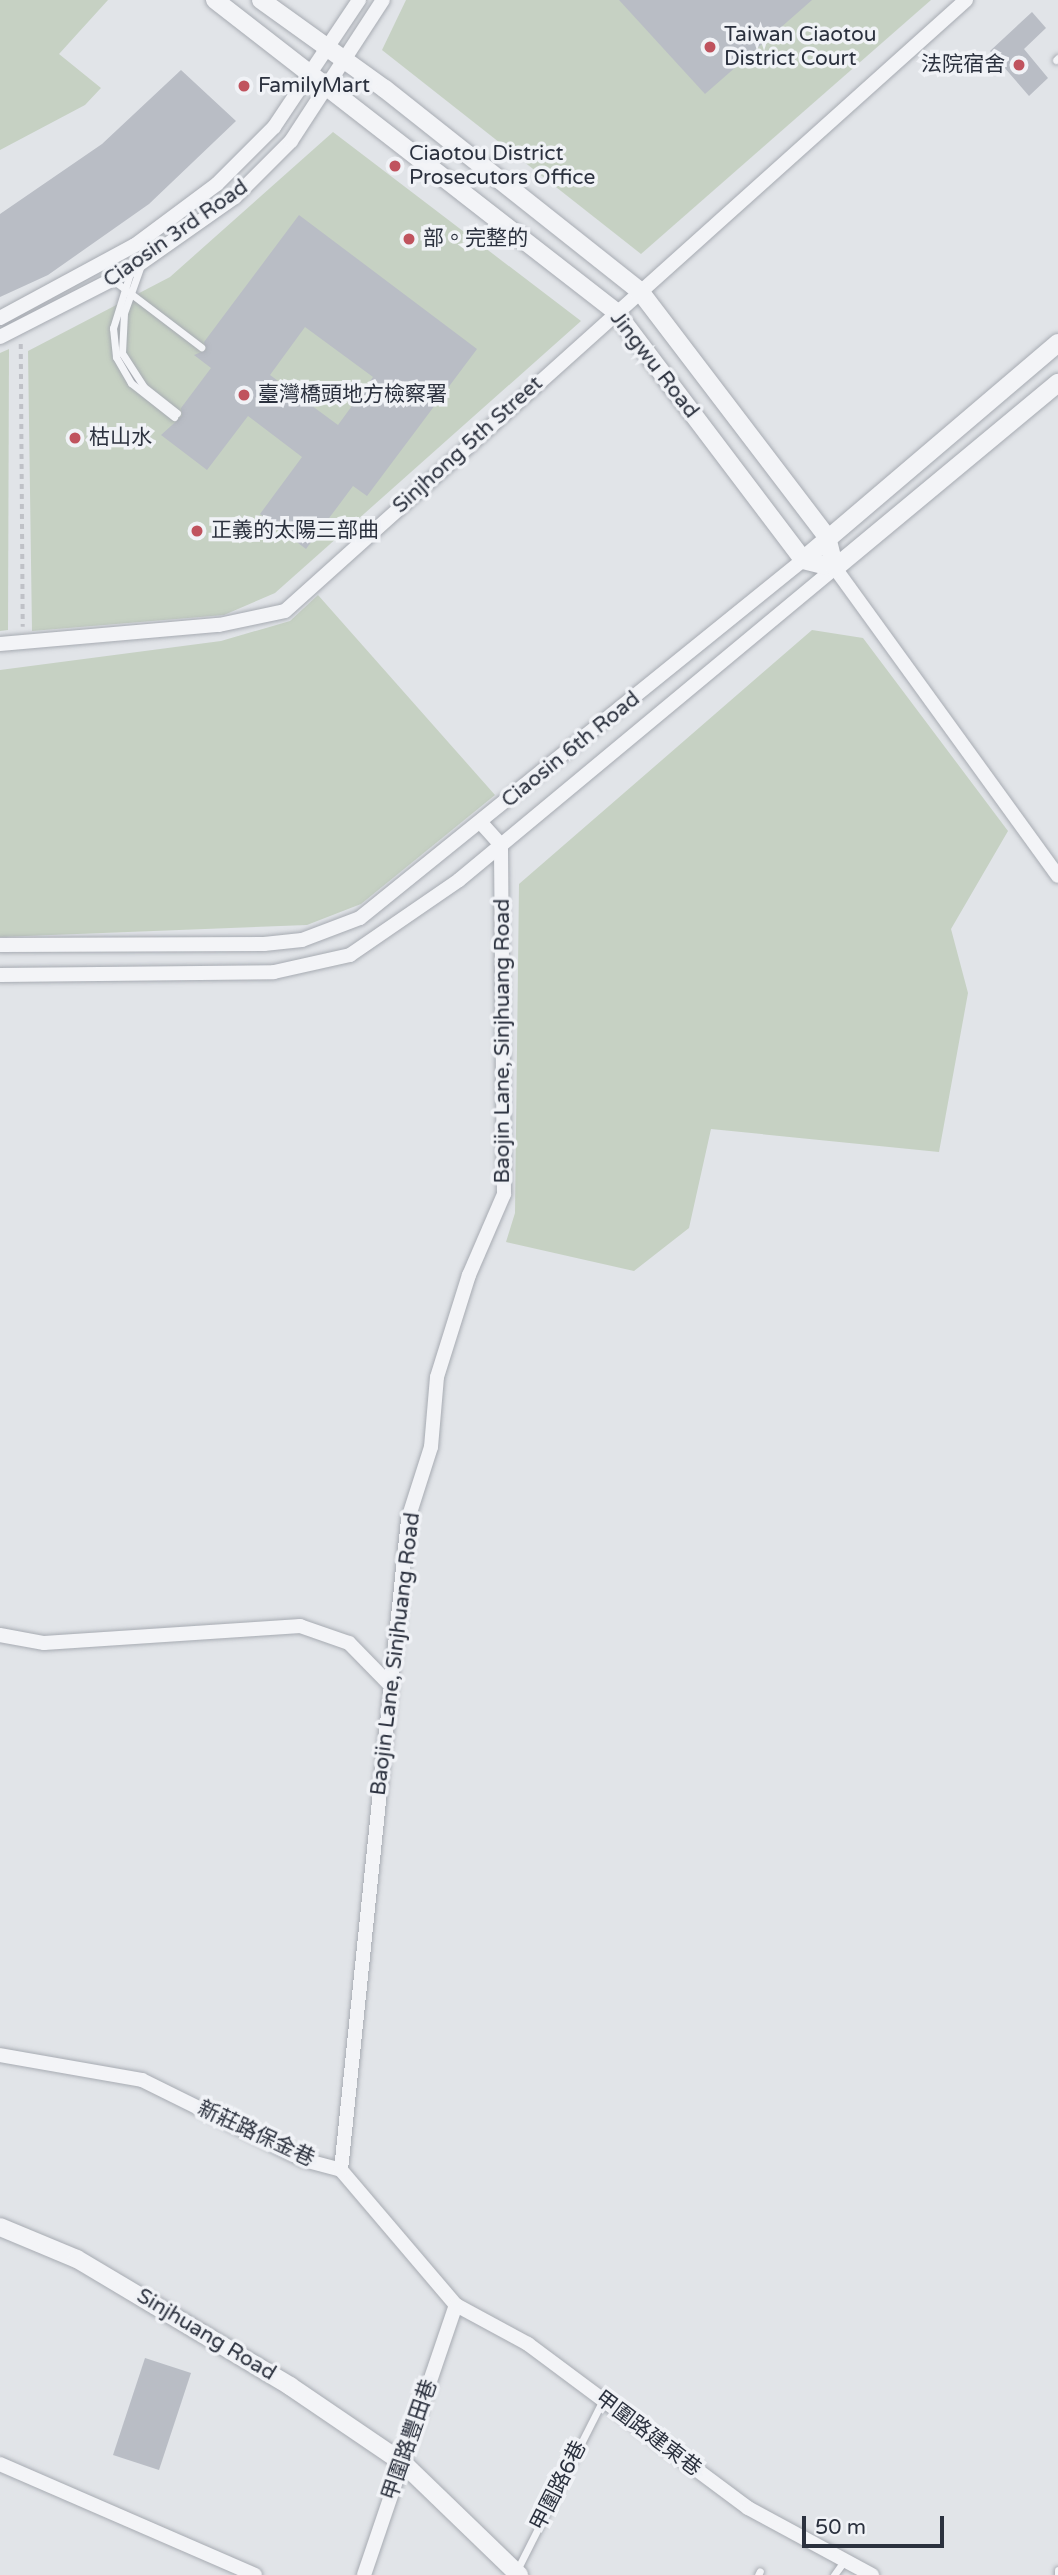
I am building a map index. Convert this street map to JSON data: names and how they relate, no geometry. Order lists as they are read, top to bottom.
{
  "streets": {
    "street": [
      "Ciaosin 3rd Road",
      "Jingwu Road",
      "Sinjhong 5th Street",
      "Ciaosin 6th Road",
      "Baojin Lane, Sinjhuang Road",
      "新莊路保金巷",
      "Sinjhuang Road",
      "甲圍路建東巷",
      "甲圍路豐田巷"
    ],
    "lane": ["甲圍路6巷"]
  },
  "crossings": [
    ["Ciaosin 3rd Road", "Jingwu Road"],
    ["Jingwu Road", "Sinjhong 5th Street"],
    ["Jingwu Road", "Ciaosin 6th Road"],
    ["Ciaosin 6th Road", "Baojin Lane, Sinjhuang Road"],
    ["Baojin Lane, Sinjhuang Road", "新莊路保金巷"],
    ["新莊路保金巷", "甲圍路建東巷"],
    ["新莊路保金巷", "甲圍路豐田巷"],
    ["Sinjhuang Road", "甲圍路豐田巷"],
    ["Sinjhuang Road", "甲圍路6巷"],
    ["甲圍路建東巷", "甲圍路豐田巷"],
    ["甲圍路建東巷", "甲圍路6巷"]
  ],
  "places": [
    "Taiwan Ciaotou District Court",
    "法院宿舍",
    "FamilyMart",
    "Ciaotou District Prosecutors Office",
    "部。完整的",
    "臺灣橋頭地方檢察署",
    "枯山水",
    "正義的太陽三部曲"
  ],
  "scale_bar": "50 m"
}
